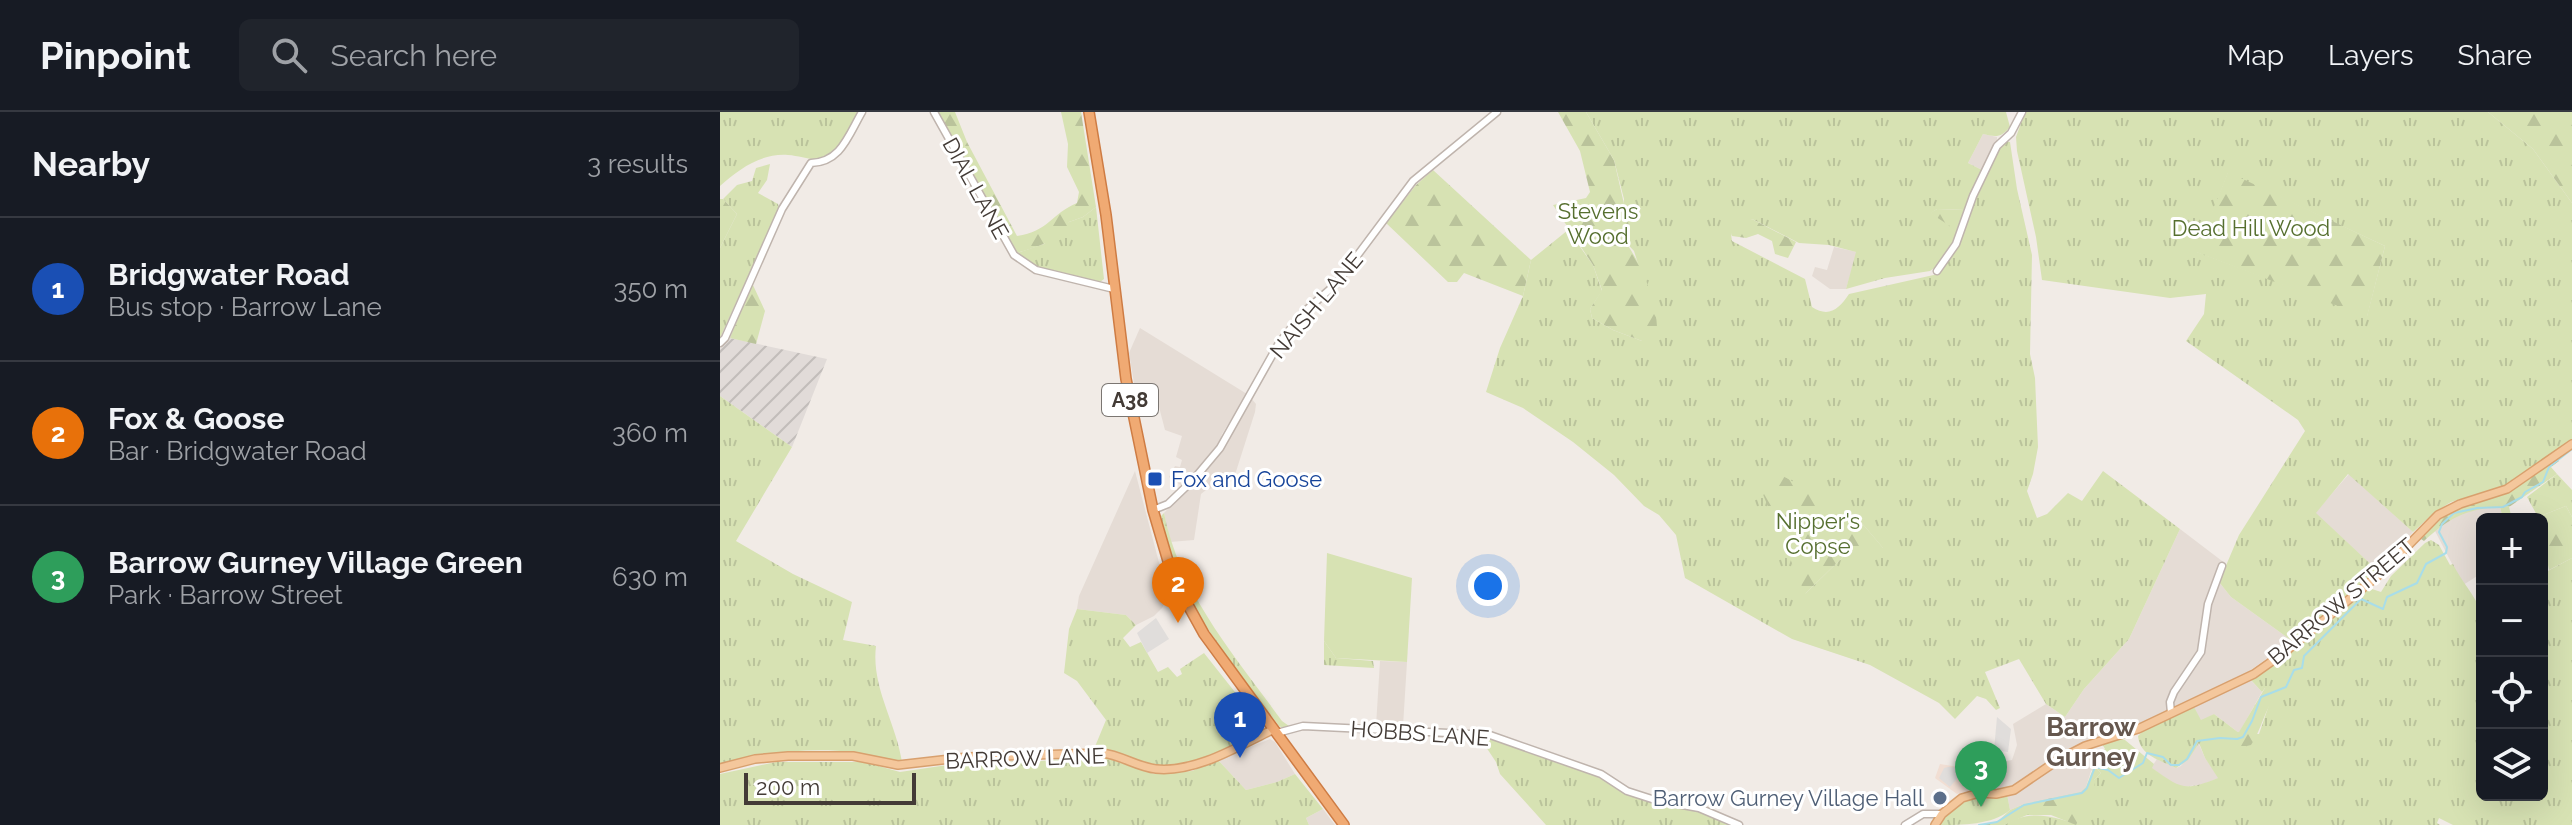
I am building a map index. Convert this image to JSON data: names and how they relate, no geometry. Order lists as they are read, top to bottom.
{
  "streets": {
    "highway": ["A38"],
    "main road": ["BARROW STREET", "BARROW LANE"],
    "street": ["DIAL LANE", "NAISH LANE", "HOBBS LANE"]
  },
  "crossings": [
    ["DIAL LANE", "A38"],
    ["NAISH LANE", "A38"],
    ["A38", "HOBBS LANE"],
    ["A38", "BARROW LANE"],
    ["HOBBS LANE", "BARROW LANE"]
  ],
  "districts": ["Barrow Gurney"],
  "parks": ["Stevens Wood", "Dead Hill Wood", "Nipper's Copse"],
  "places": {
    "transit": ["Fox and Goose"],
    "other": ["Barrow Gurney Village Hall"]
  },
  "scale_bar": "200 m",
  "page": {
    "header": "Pinpoint",
    "search": "Search here",
    "nav": ["Map", "Layers", "Share"],
    "heading": ["Nearby", "3 results"],
    "list": [
      {
        "mark": "1",
        "name": "Bridgwater Road",
        "note": "Bus stop · Barrow Lane",
        "value": "350 m"
      },
      {
        "mark": "2",
        "name": "Fox & Goose",
        "note": "Bar · Bridgwater Road",
        "value": "360 m"
      },
      {
        "mark": "3",
        "name": "Barrow Gurney Village Green",
        "note": "Park · Barrow Street",
        "value": "630 m"
      }
    ],
    "map_buttons": ["+", "−"],
    "pins": ["2", "1", "3"],
    "scale": "200 m"
  }
}
